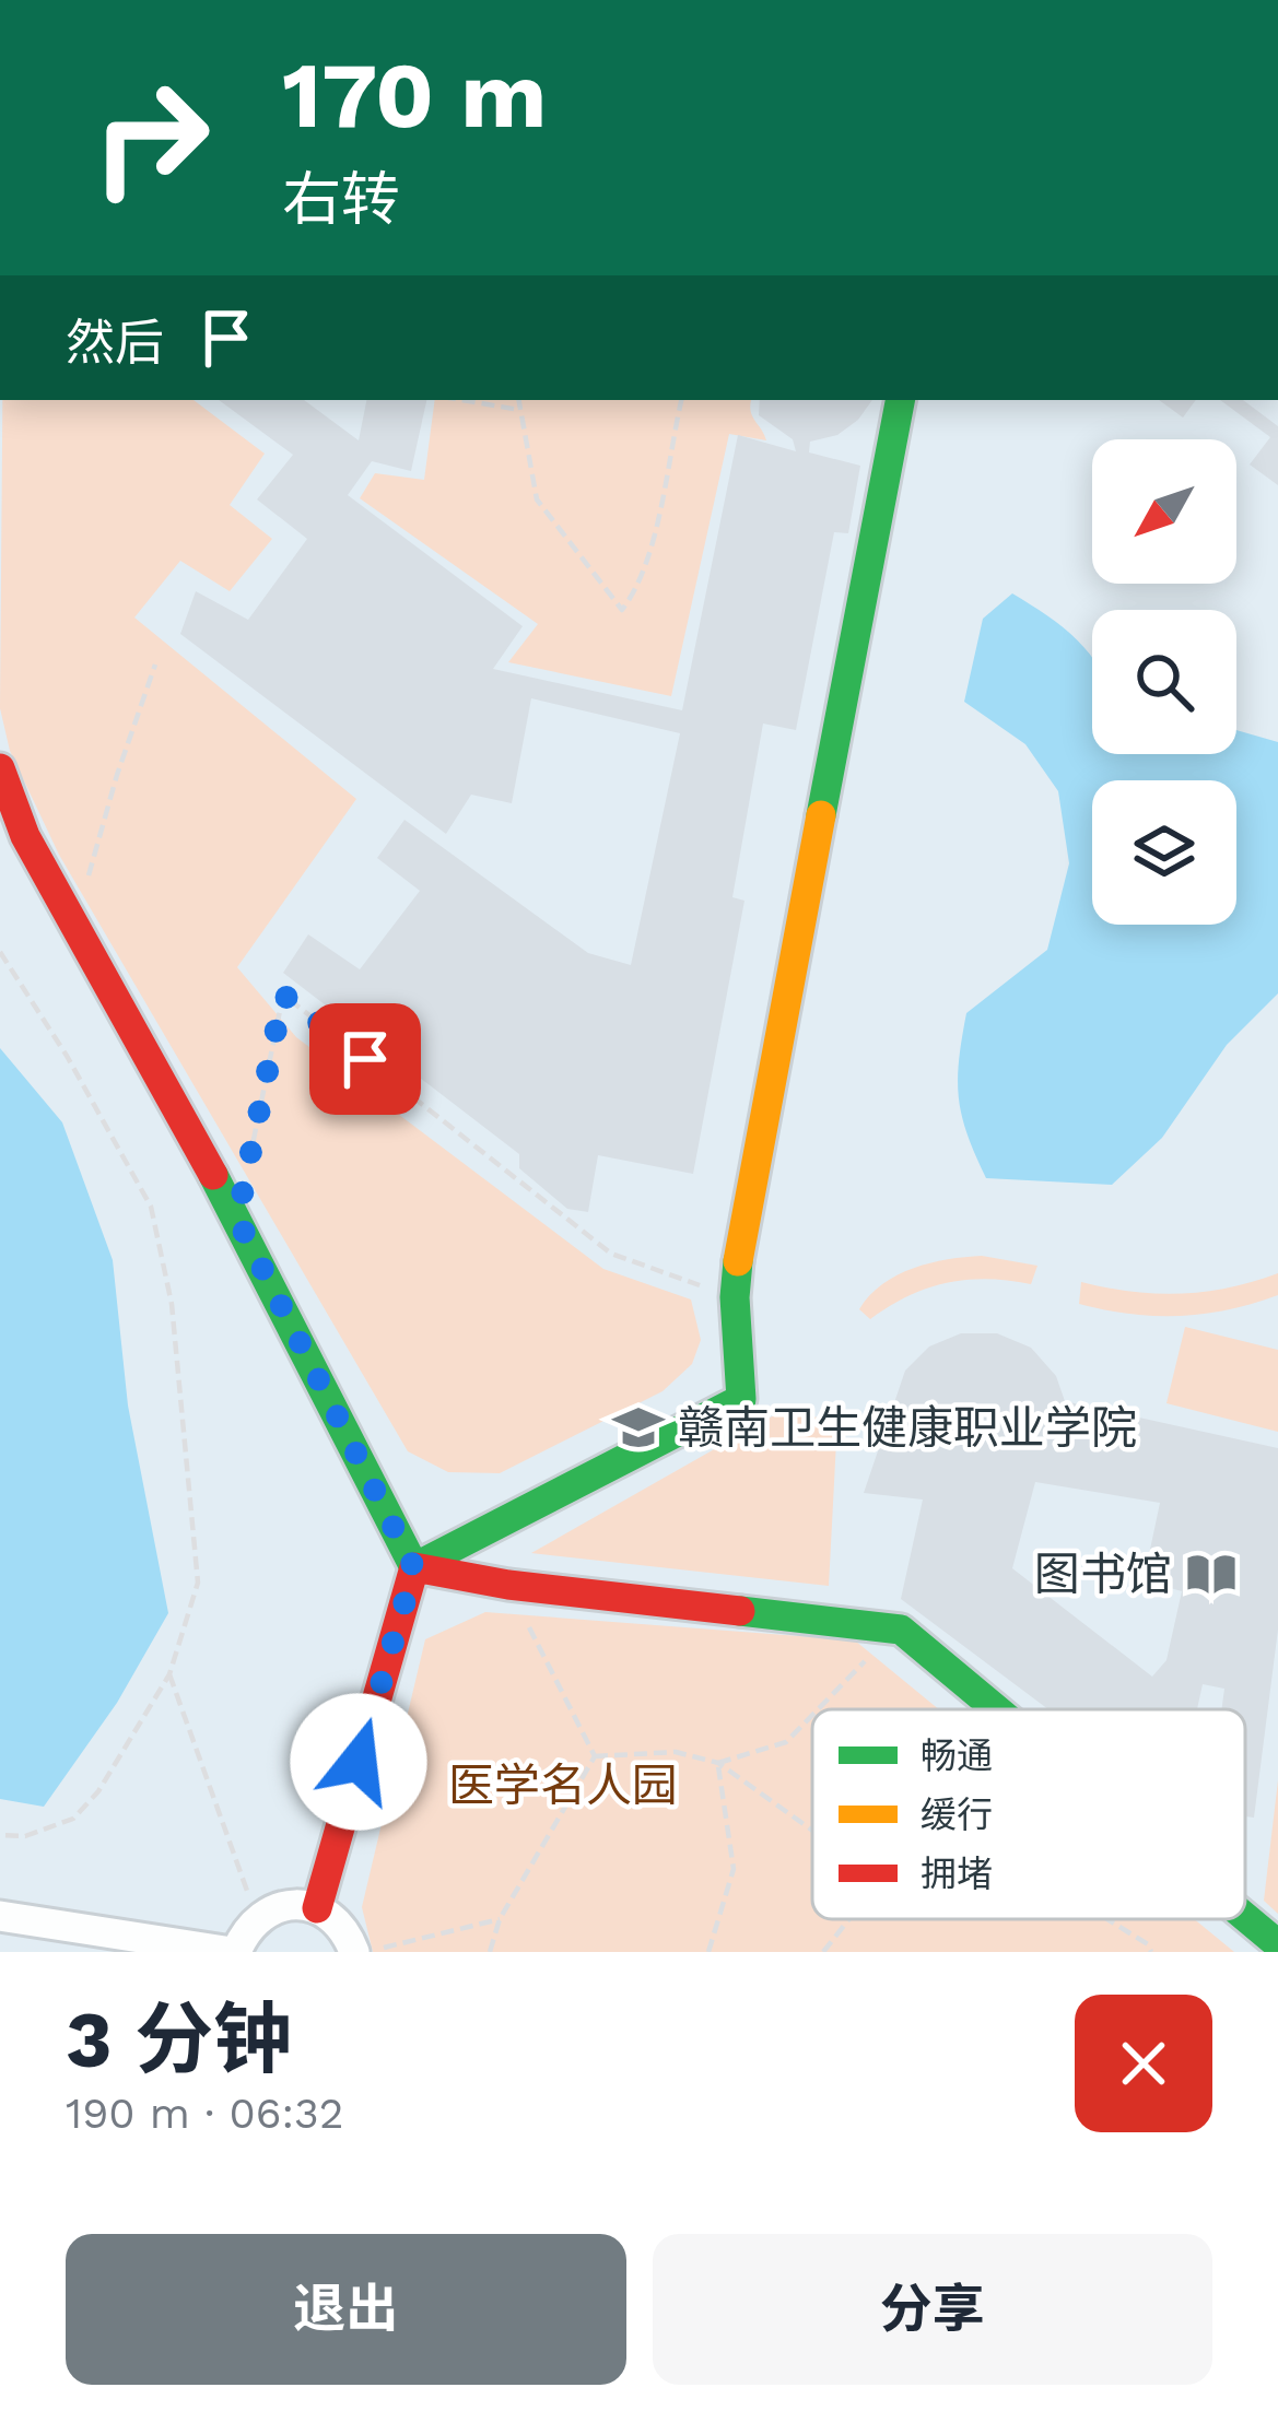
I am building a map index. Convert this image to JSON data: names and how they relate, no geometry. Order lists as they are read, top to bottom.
{
  "parks": ["医学名人园"],
  "places": {
    "school or university": ["赣南卫生健康职业学院"],
    "library": ["图书馆"]
  },
  "legend": ["畅通", "缓行", "拥堵"],
  "north": "bottom left",
  "page": {
    "turn": ["170 m", "右转"],
    "then": "然后",
    "heading": ["3 分钟", "190 m · 06:32"],
    "buttons": ["退出", "分享"]
  }
}
